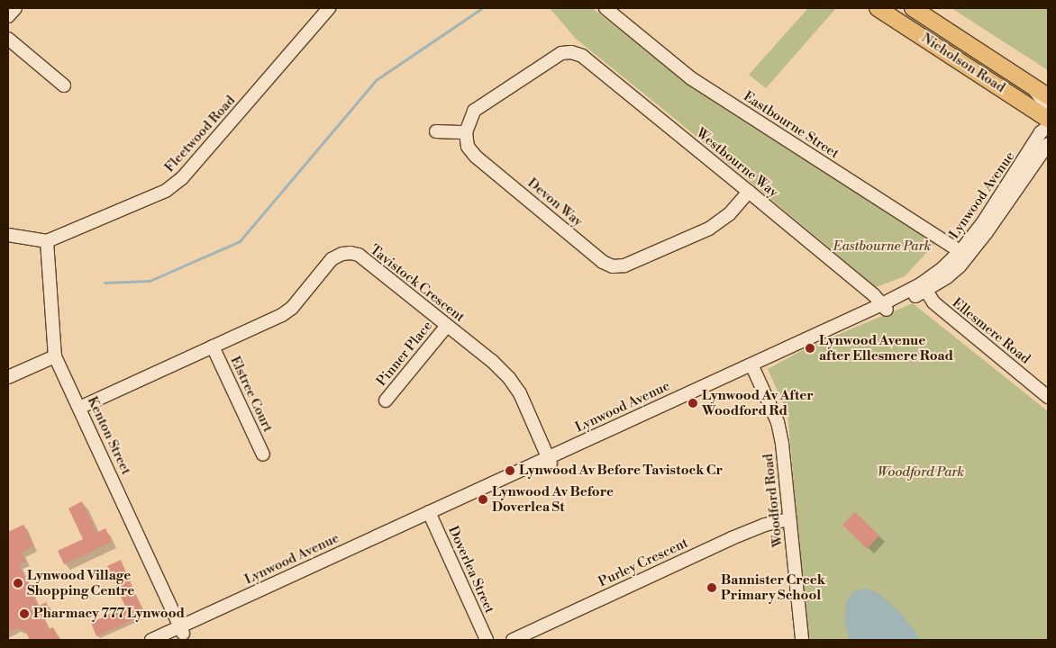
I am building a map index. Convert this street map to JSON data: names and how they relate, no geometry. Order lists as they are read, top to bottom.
{
  "streets": {
    "main road": ["Nicholson Road"],
    "street": [
      "Eastbourne Street",
      "Fleetwood Road",
      "Westbourne Way",
      "Lynwood Avenue",
      "Devon Way",
      "Tavistock Crescent",
      "Ellesmere Road",
      "Pinner Place",
      "Elstree Court",
      "Kenton Street",
      "Woodford Road",
      "Purley Crescent",
      "Doverlea Street"
    ]
  },
  "crossings": [
    ["Eastbourne Street", "Lynwood Avenue"],
    ["Fleetwood Road", "Kenton Street"],
    ["Westbourne Way", "Lynwood Avenue"],
    ["Westbourne Way", "Devon Way"],
    ["Lynwood Avenue", "Tavistock Crescent"],
    ["Lynwood Avenue", "Ellesmere Road"],
    ["Lynwood Avenue", "Kenton Street"],
    ["Lynwood Avenue", "Woodford Road"],
    ["Lynwood Avenue", "Doverlea Street"],
    ["Tavistock Crescent", "Pinner Place"],
    ["Tavistock Crescent", "Elstree Court"],
    ["Tavistock Crescent", "Kenton Street"],
    ["Woodford Road", "Purley Crescent"]
  ],
  "parks": ["Eastbourne Park", "Woodford Park"],
  "places": [
    "Lynwood Avenue after Ellesmere Road",
    "Lynwood Av After Woodford Rd",
    "Lynwood Av Before Tavistock Cr",
    "Lynwood Av Before Doverlea St",
    "Lynwood Village Shopping Centre",
    "Bannister Creek Primary School",
    "Pharmacy 777 Lynwood"
  ]
}
